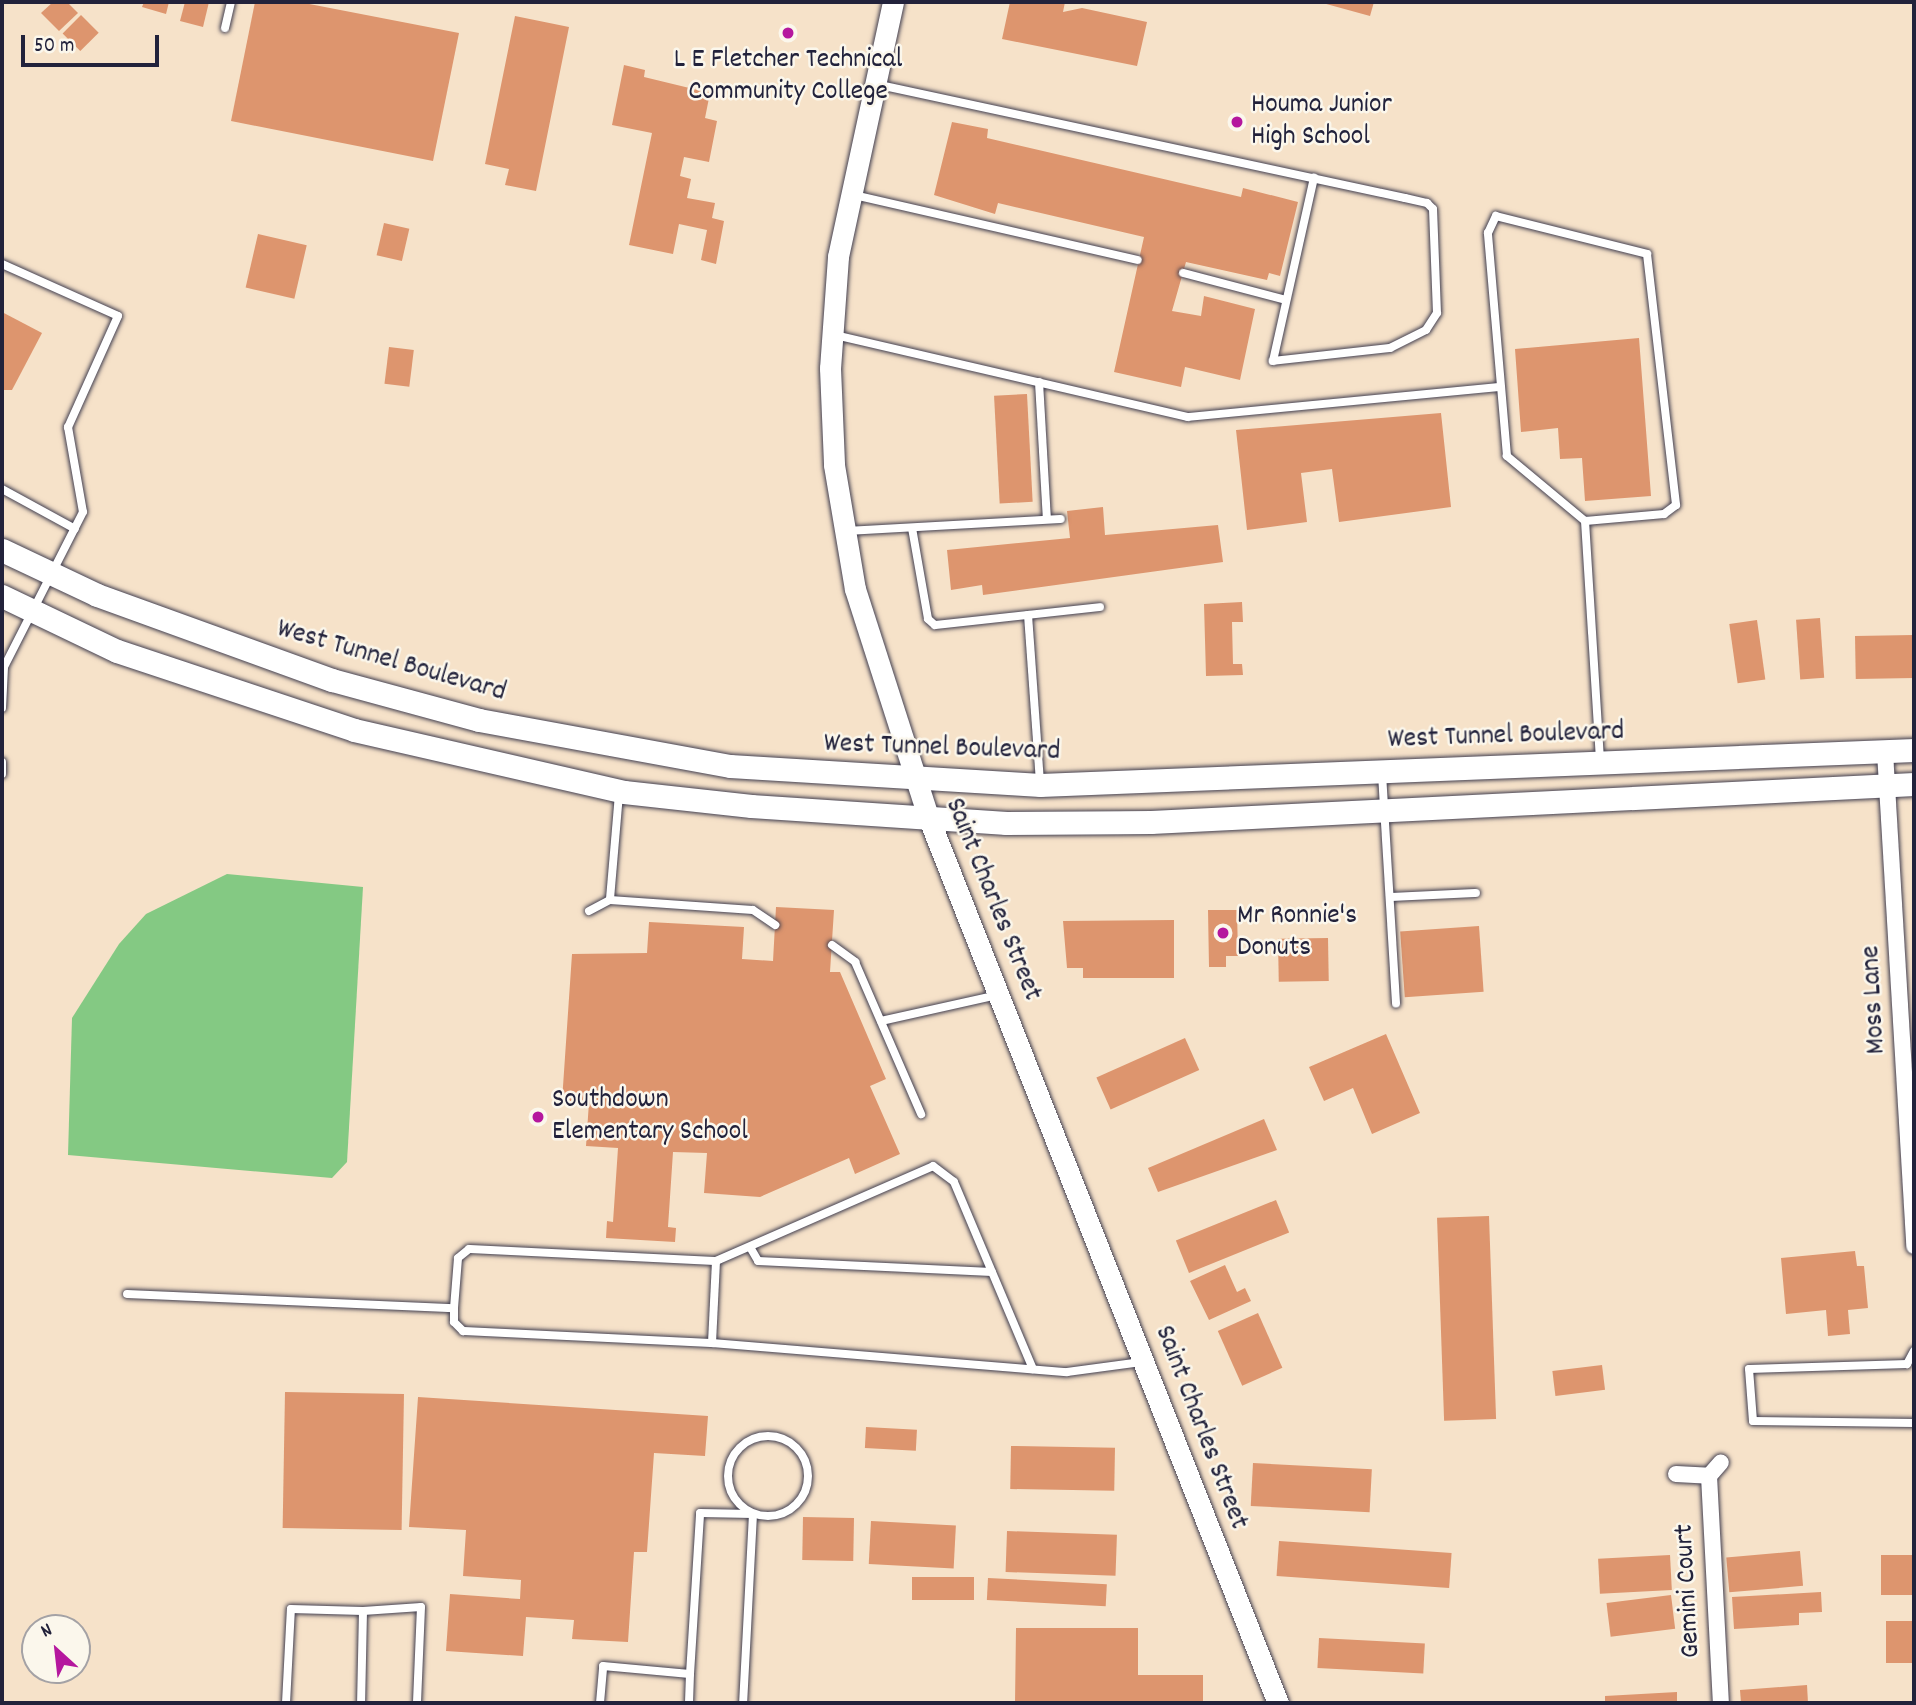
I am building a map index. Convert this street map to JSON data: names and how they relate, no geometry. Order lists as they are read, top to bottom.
{
  "streets": {
    "main road": ["West Tunnel Boulevard"],
    "street": ["Saint Charles Street", "Moss Lane", "Gemini Court"]
  },
  "crossings": [
    ["West Tunnel Boulevard", "Saint Charles Street"],
    ["West Tunnel Boulevard", "Moss Lane"]
  ],
  "places": [
    "L E Fletcher Technical Community College",
    "Houma Junior High School",
    "Mr Ronnie's Donuts",
    "Southdown Elementary School"
  ],
  "scale_bar": "50 m",
  "north": "top left"
}
